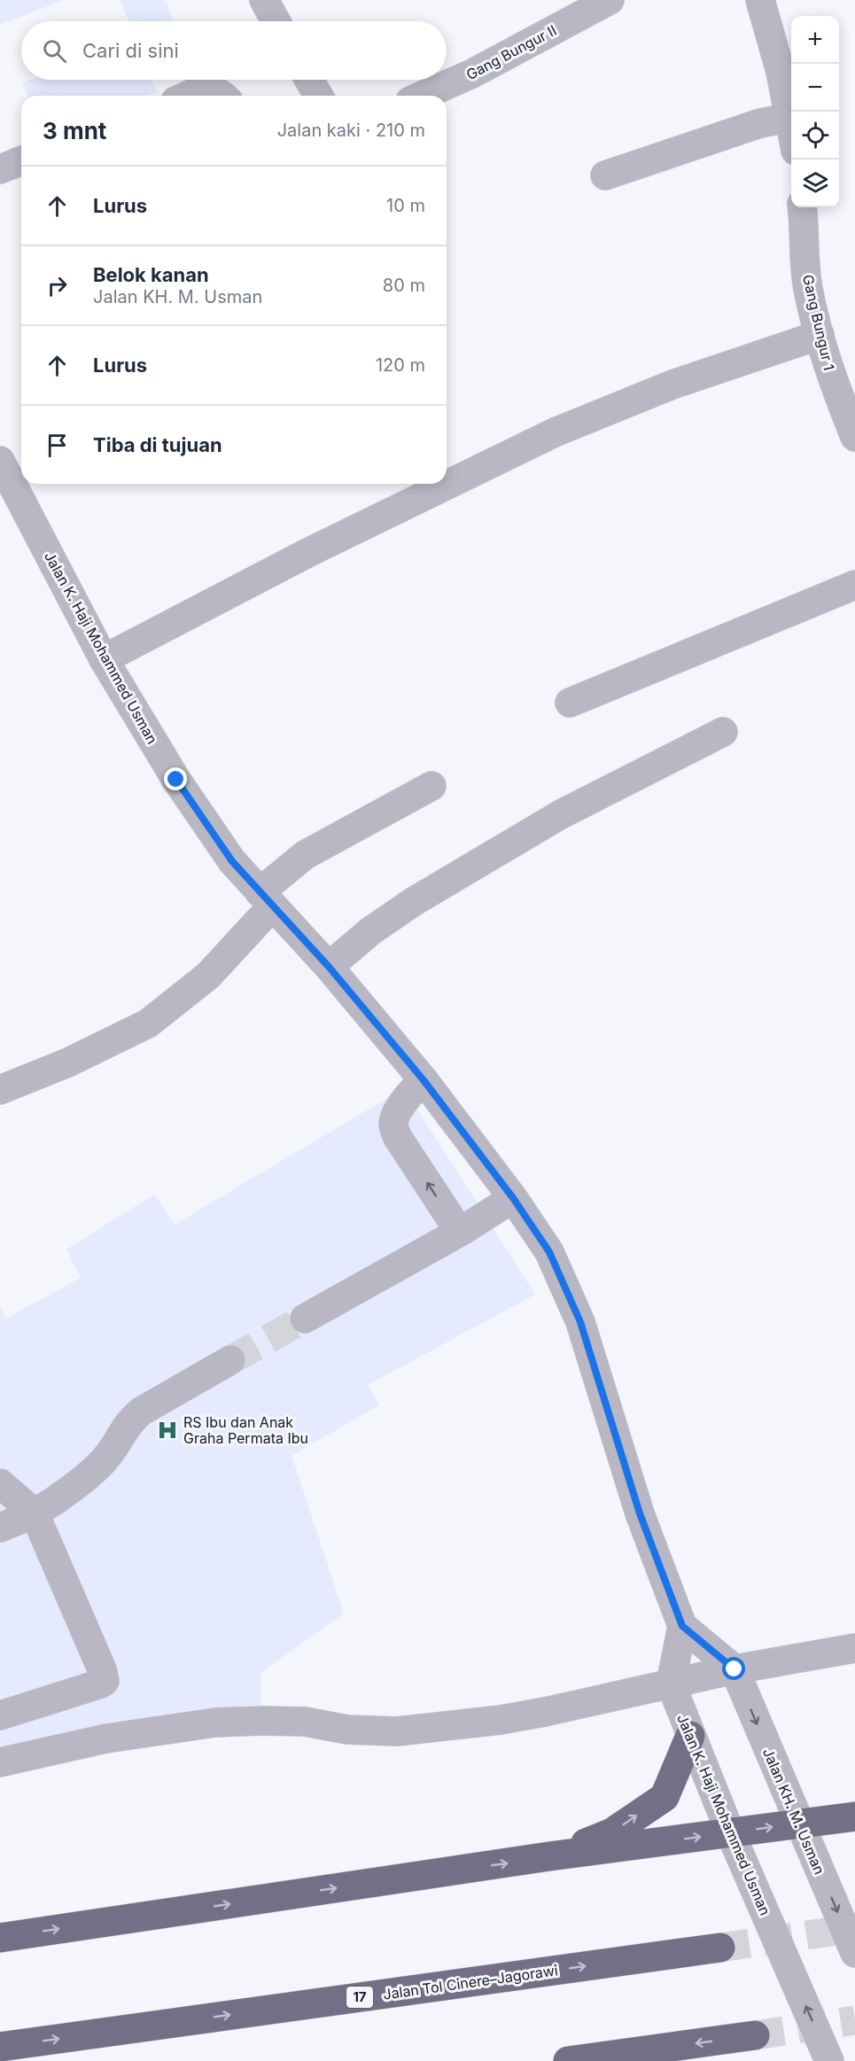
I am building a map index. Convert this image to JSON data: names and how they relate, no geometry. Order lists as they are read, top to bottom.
{
  "streets": {
    "highway": ["Jalan Tol Cinere–Jagorawi", "17"],
    "street": [
      "Gang Bungur II",
      "Gang Bungur 1",
      "Jalan K. Haji Mohammed Usman",
      "Jalan KH. M. Usman"
    ]
  },
  "one_way": ["Jalan KH. M. Usman"],
  "places": {
    "hospital": ["RS Ibu dan Anak Graha Permata Ibu"]
  },
  "page": {
    "map_buttons": ["+", "−"],
    "search": "Cari di sini",
    "heading": ["3 mnt", "Jalan kaki · 210 m"],
    "list": [
      ["Lurus", "10 m"],
      ["Belok kanan", "Jalan KH. M. Usman", "80 m"],
      ["Lurus", "120 m"],
      "Tiba di tujuan"
    ]
  }
}
